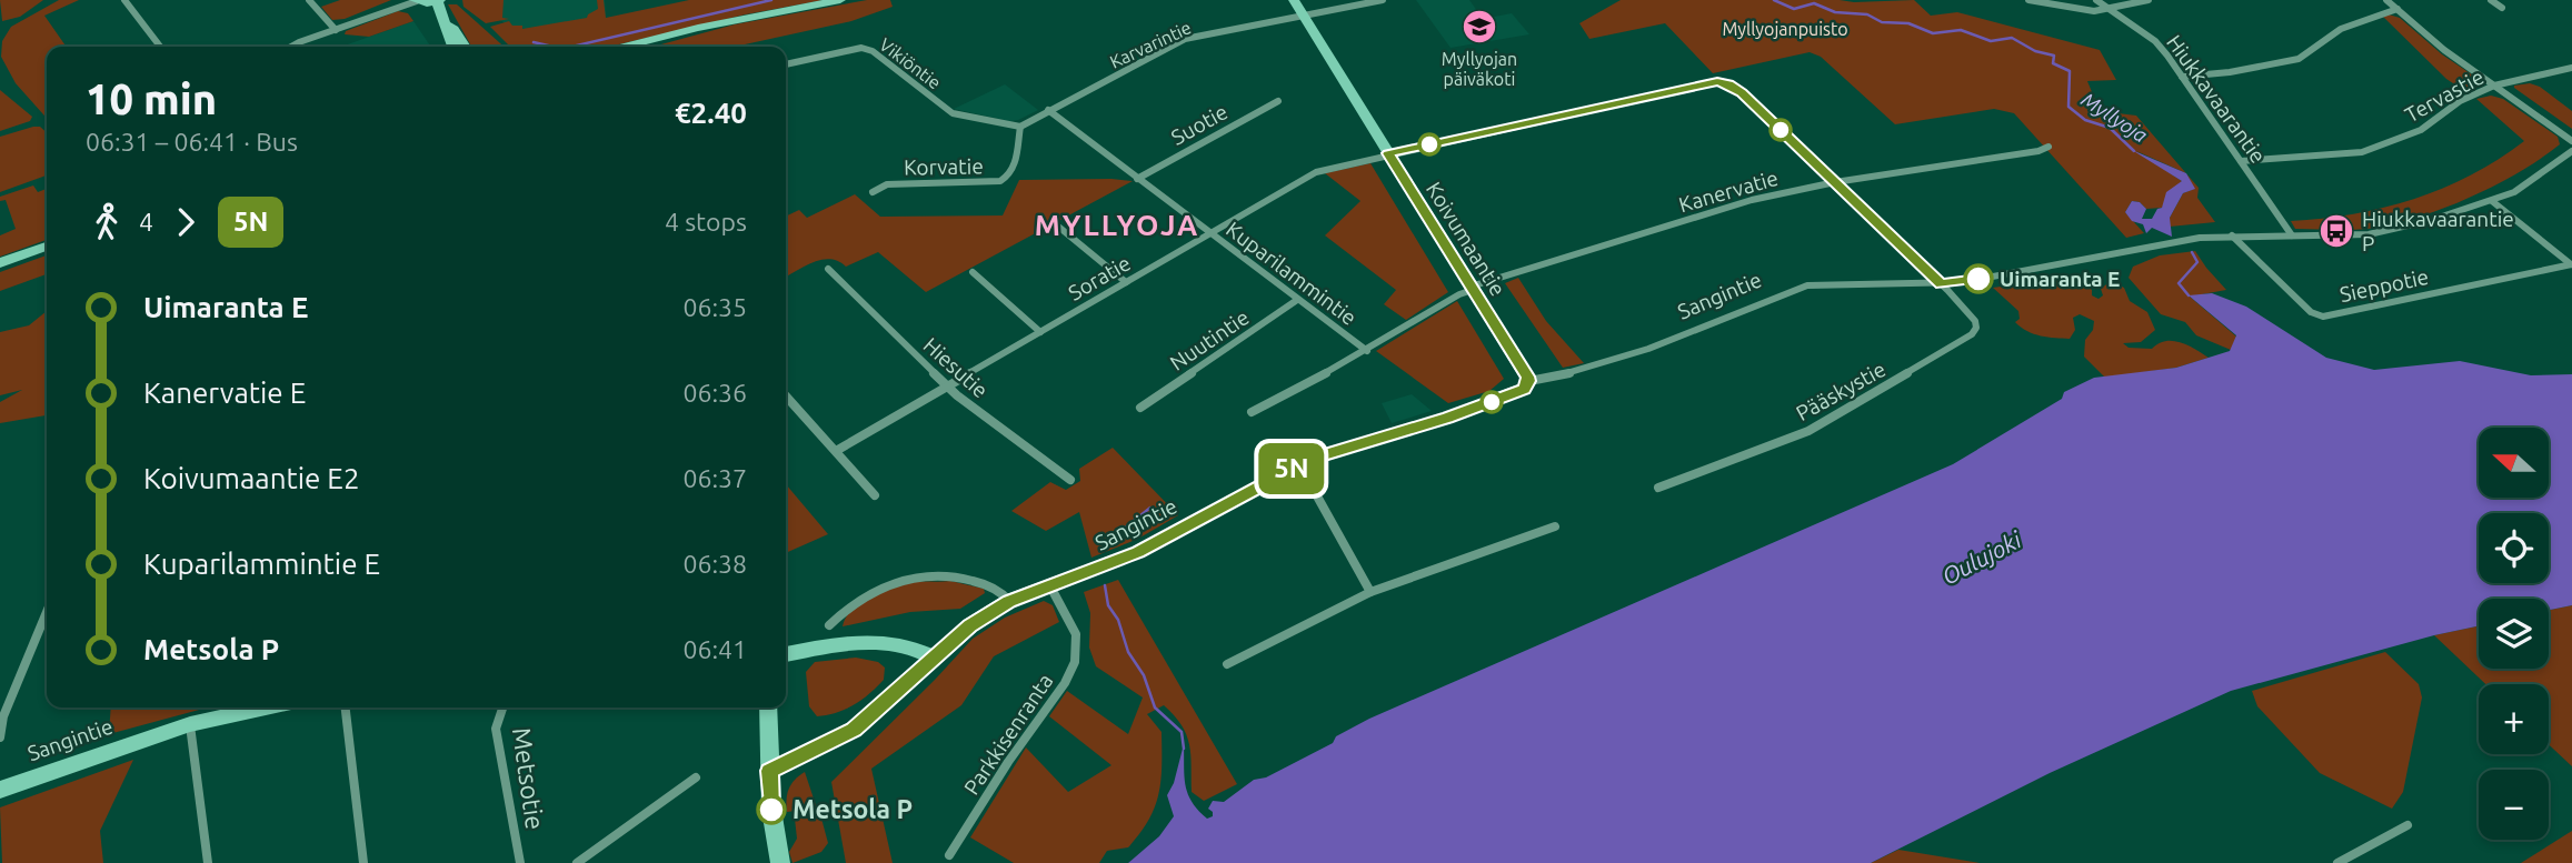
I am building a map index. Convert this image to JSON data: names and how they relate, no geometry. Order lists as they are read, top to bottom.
{
  "streets": {
    "street": [
      "Karvarintie",
      "Vikiöntie",
      "Tervastie",
      "Hiukkavaarantie",
      "Suotie",
      "Korvatie",
      "Kanervatie",
      "Koivumaantie",
      "Kuparilammintie",
      "Soratie",
      "Sieppotie",
      "Sangintie",
      "Nuutintie",
      "Hiesutie",
      "Pääskystie",
      "Parkkisenranta",
      "Metsotie"
    ]
  },
  "crossings": [
    ["Karvarintie", "Vikiöntie"],
    ["Karvarintie", "Korvatie"],
    ["Karvarintie", "Koivumaantie"],
    ["Karvarintie", "Kuparilammintie"],
    ["Vikiöntie", "Korvatie"],
    ["Tervastie", "Hiukkavaarantie"],
    ["Hiukkavaarantie", "Sangintie"],
    ["Suotie", "Kuparilammintie"],
    ["Kanervatie", "Koivumaantie"],
    ["Kanervatie", "Kuparilammintie"],
    ["Kanervatie", "Soratie"],
    ["Koivumaantie", "Soratie"],
    ["Koivumaantie", "Sangintie"],
    ["Kuparilammintie", "Soratie"],
    ["Kuparilammintie", "Nuutintie"],
    ["Soratie", "Sangintie"],
    ["Soratie", "Hiesutie"],
    ["Soratie", "Pääskystie"],
    ["Sieppotie", "Sangintie"],
    ["Sangintie", "Pääskystie"],
    ["Sangintie", "Parkkisenranta"]
  ],
  "districts": ["MYLLYOJA"],
  "water": ["Myllyoja", "Oulujoki"],
  "parks": ["Myllyojanpuisto"],
  "places": {
    "school or university": ["Myllyojan päiväkoti"],
    "bus stop": ["Hiukkavaarantie P"],
    "other": ["Uimaranta E", "Metsola P"]
  },
  "lines": ["bus line 5N"],
  "north": "left",
  "page": {
    "on_map": "5N",
    "heading": ["10 min", "06:31 – 06:41 · Bus", "€2.40"],
    "legs": ["4", "5N", "4 stops"],
    "list": [
      {
        "name": "Uimaranta E",
        "value": "06:35"
      },
      {
        "name": "Kanervatie E",
        "value": "06:36"
      },
      {
        "name": "Koivumaantie E2",
        "value": "06:37"
      },
      {
        "name": "Kuparilammintie E",
        "value": "06:38"
      },
      {
        "name": "Metsola P",
        "value": "06:41"
      }
    ],
    "map_buttons": ["+", "−"]
  }
}
